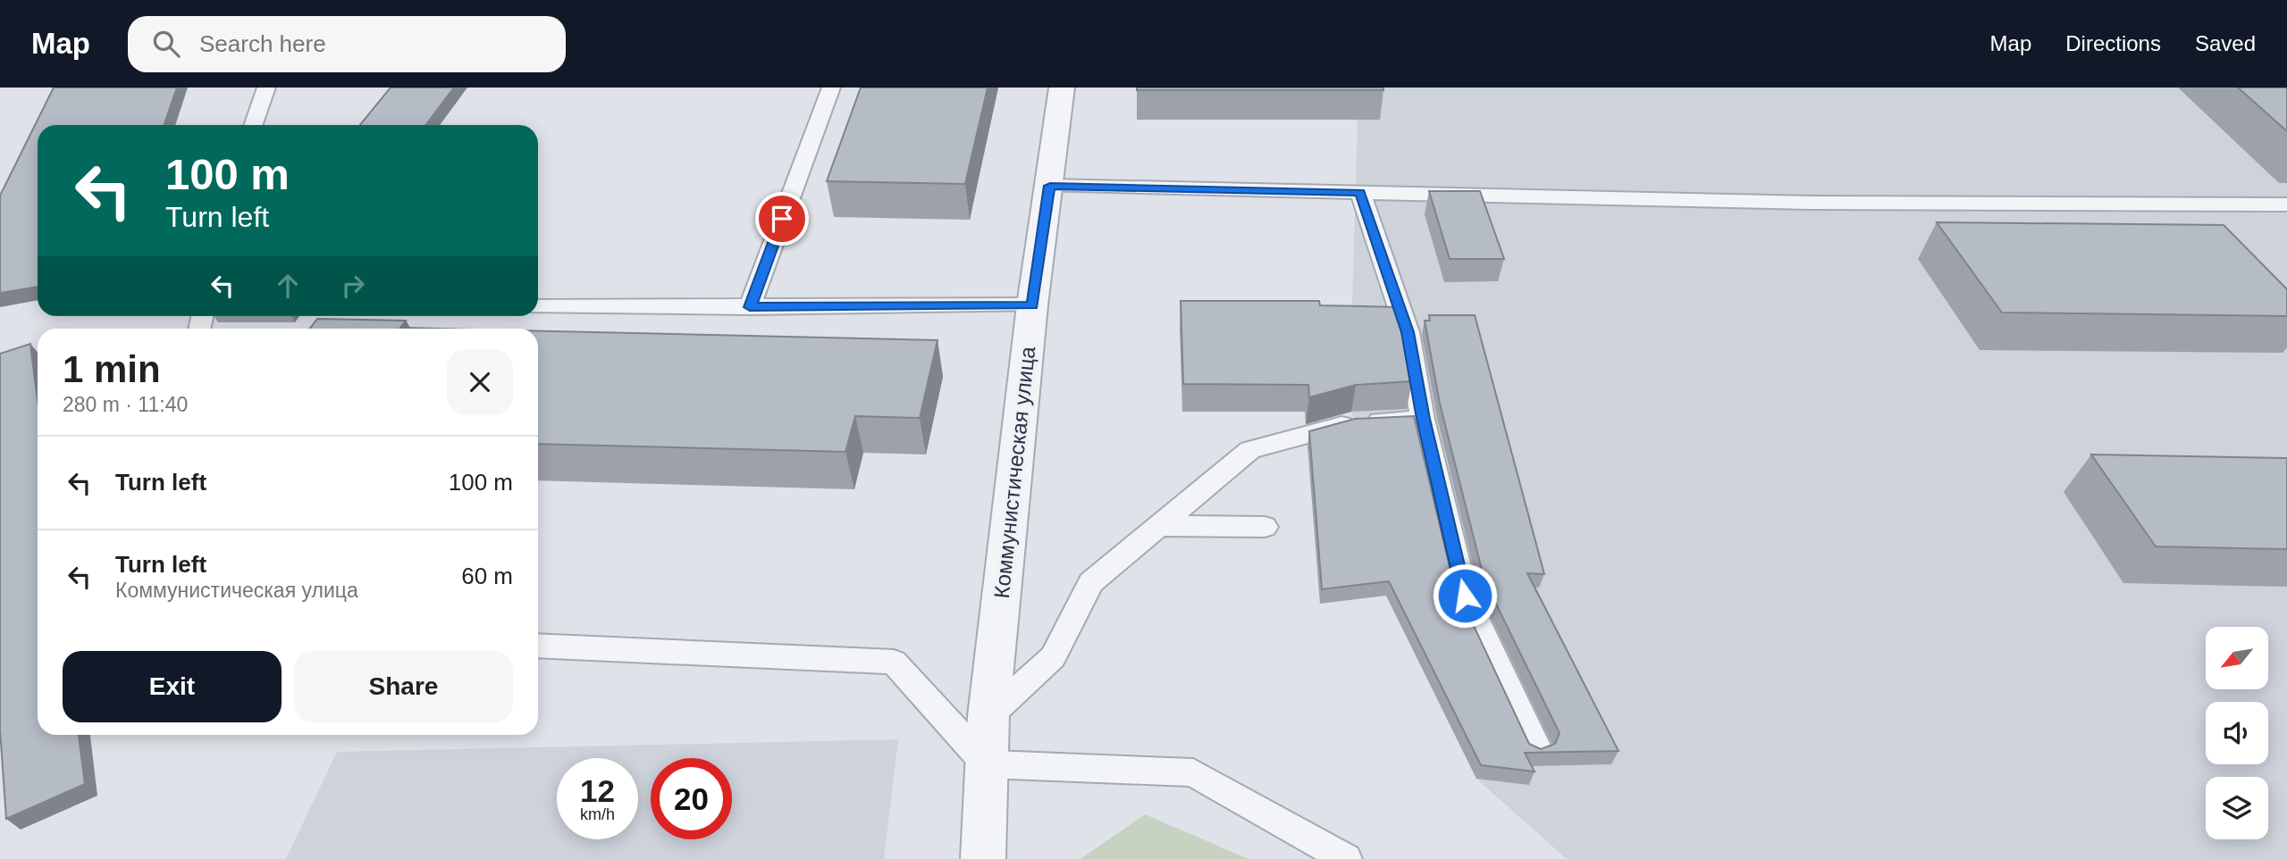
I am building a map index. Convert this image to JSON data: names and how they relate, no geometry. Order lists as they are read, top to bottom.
{
  "streets": {
    "street": ["Коммунистическая улица"]
  },
  "north": "bottom left",
  "page": {
    "header": "Map",
    "search": "Search here",
    "nav": ["Map", "Directions", "Saved"],
    "turn": ["100 m", "Turn left"],
    "heading": ["1 min", "280 m · 11:40"],
    "list": [
      {
        "name": "Turn left",
        "value": "100 m"
      },
      {
        "name": "Turn left",
        "note": "Коммунистическая улица",
        "value": "60 m"
      }
    ],
    "buttons": ["Exit", "Share"],
    "speed": "12 km/h",
    "limit": "20"
  }
}
